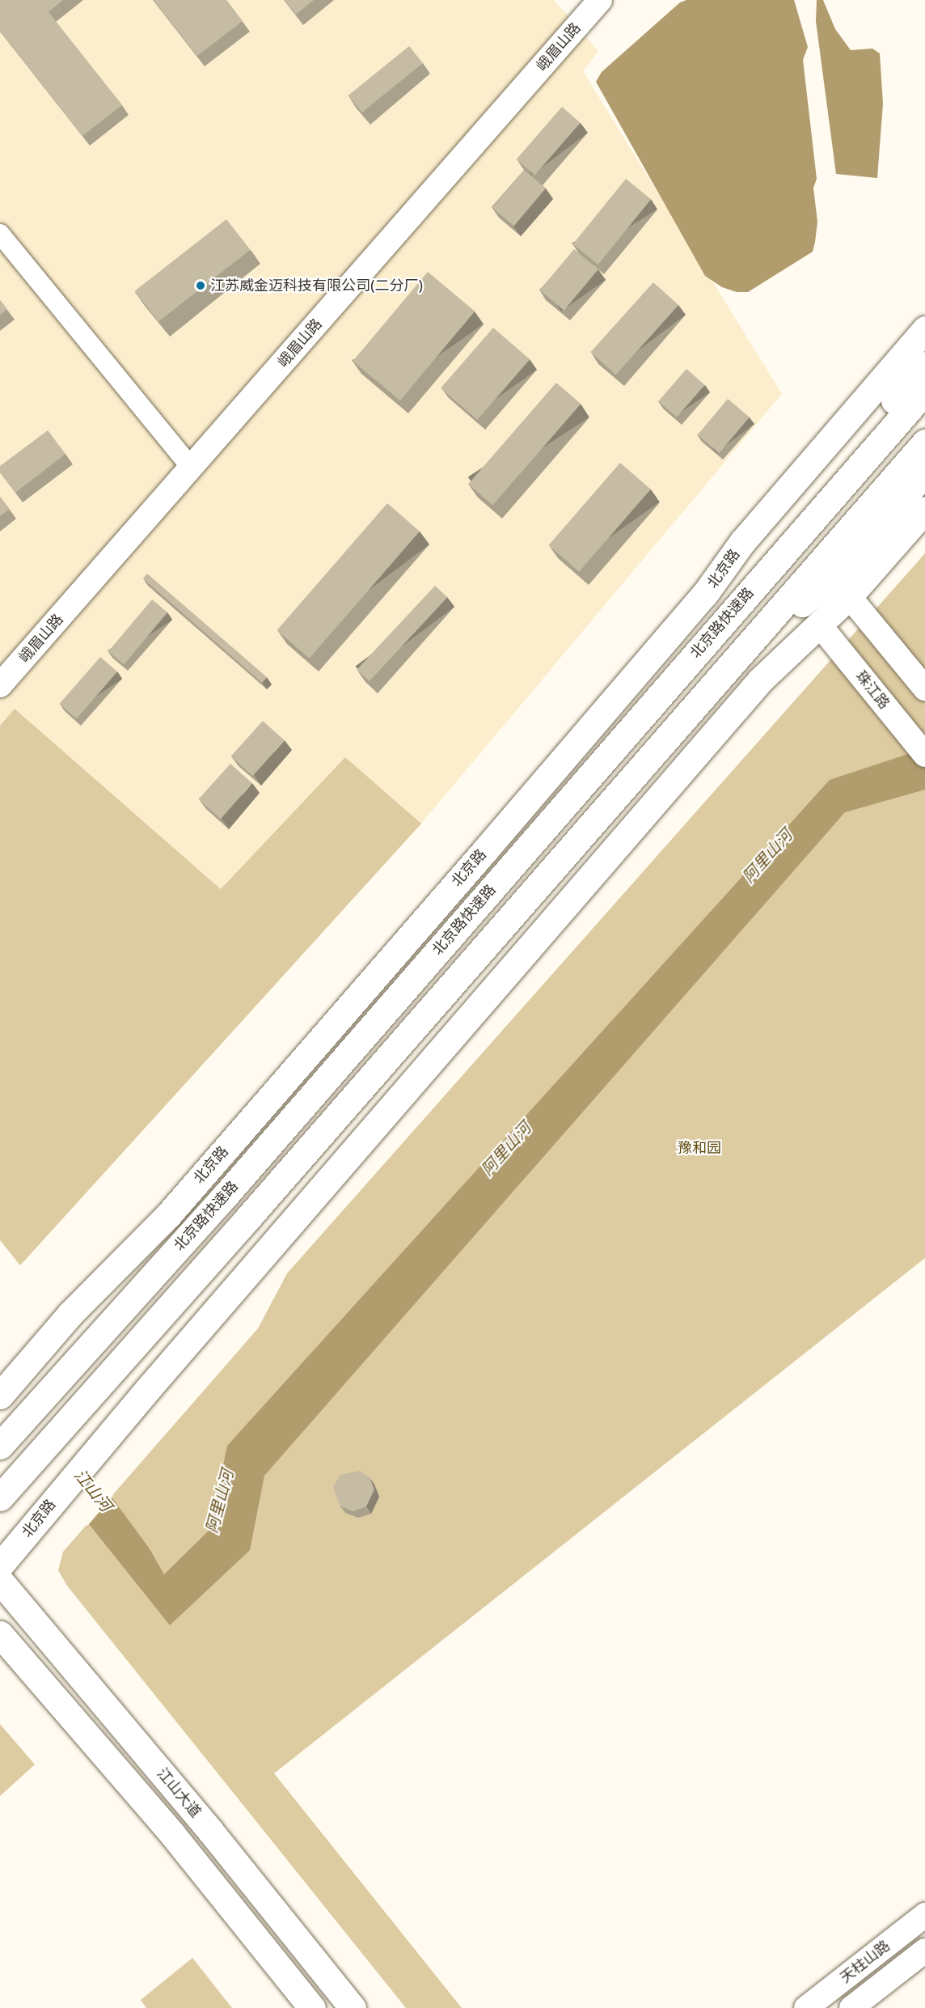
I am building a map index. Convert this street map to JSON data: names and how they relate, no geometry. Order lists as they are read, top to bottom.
{
  "streets": {
    "main road": ["北京路", "北京路快速路", "江山大道"],
    "street": ["峨眉山路", "珠江路", "天柱山路"]
  },
  "crossings": [
    ["北京路", "珠江路"]
  ],
  "water": ["阿里山河", "江山河"],
  "parks": ["豫和园"],
  "places": ["江苏威金迈科技有限公司(二分厂)"]
}
